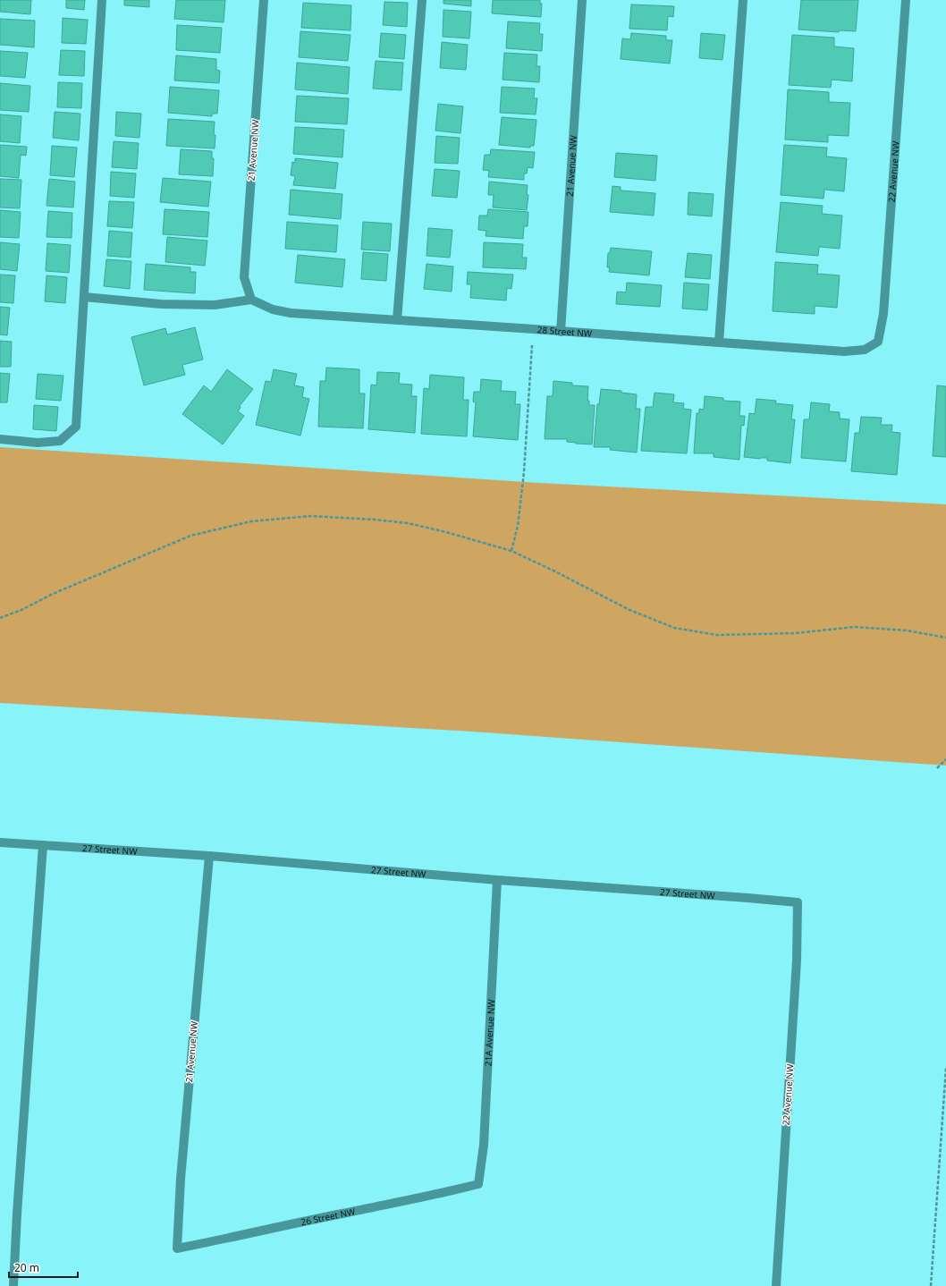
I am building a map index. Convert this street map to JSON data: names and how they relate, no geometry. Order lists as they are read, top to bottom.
{
  "streets": {
    "street": [
      "21 Avenue NW",
      "22 Avenue NW",
      "28 Street NW",
      "27 Street NW",
      "21A Avenue NW",
      "26 Street NW"
    ]
  },
  "crossings": [
    ["21 Avenue NW", "28 Street NW"],
    ["21 Avenue NW", "27 Street NW"],
    ["21 Avenue NW", "26 Street NW"],
    ["22 Avenue NW", "28 Street NW"],
    ["22 Avenue NW", "27 Street NW"],
    ["27 Street NW", "21A Avenue NW"],
    ["21A Avenue NW", "26 Street NW"]
  ],
  "scale_bar": "20 m"
}
